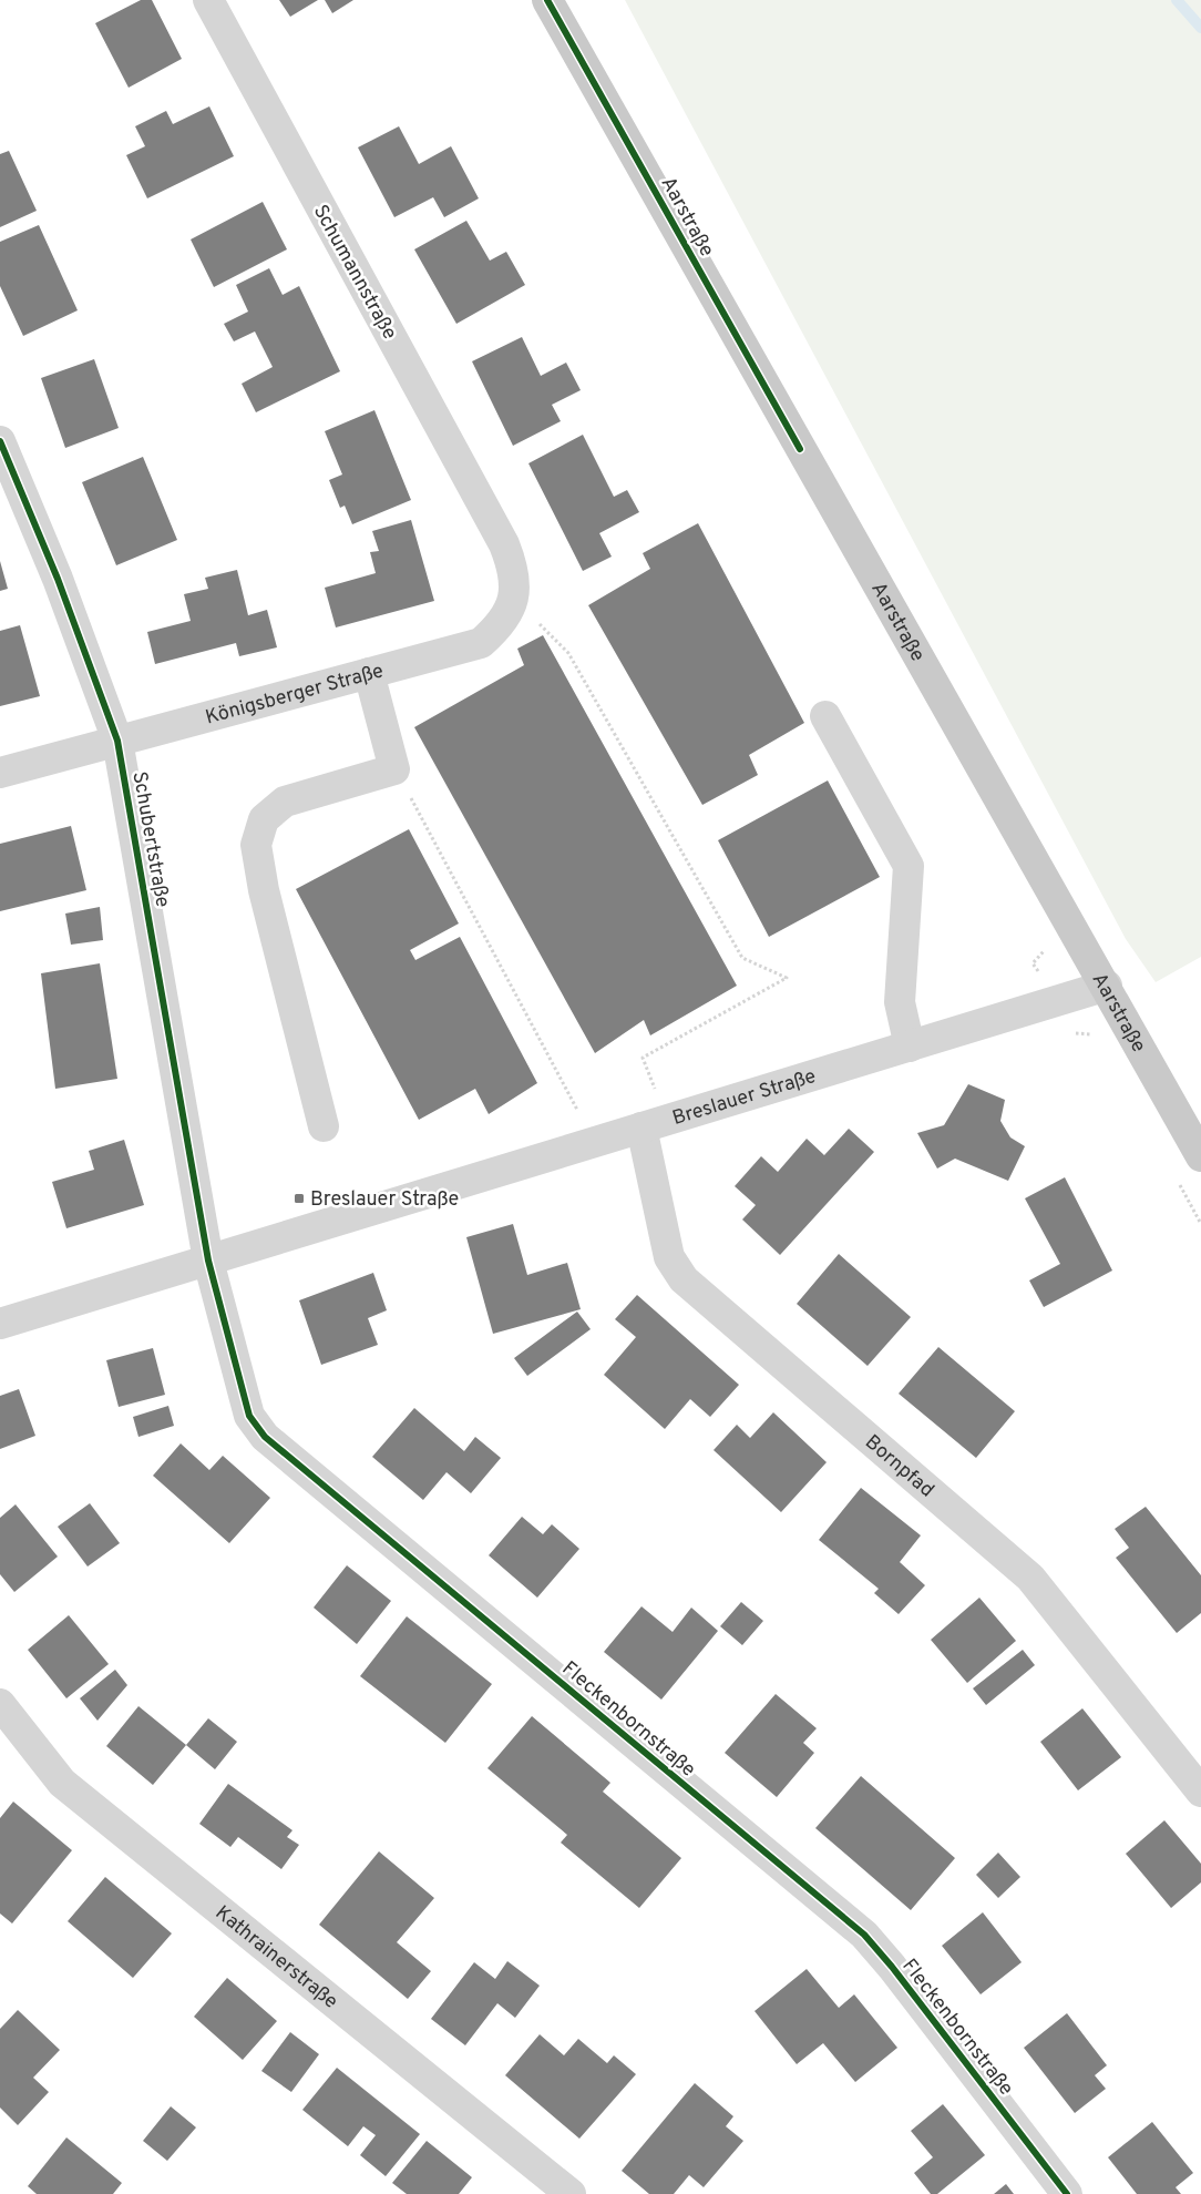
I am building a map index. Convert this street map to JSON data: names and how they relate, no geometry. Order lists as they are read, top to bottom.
{
  "streets": {
    "main road": ["Aarstraße"],
    "street": [
      "Schumannstraße",
      "Königsberger Straße",
      "Schubertstraße",
      "Breslauer Straße",
      "Bornpfad",
      "Fleckenbornstraße",
      "Kathrainerstraße"
    ]
  },
  "crossings": [
    ["Aarstraße", "Breslauer Straße"],
    ["Schumannstraße", "Königsberger Straße"],
    ["Königsberger Straße", "Schubertstraße"],
    ["Schubertstraße", "Breslauer Straße"],
    ["Schubertstraße", "Fleckenbornstraße"],
    ["Breslauer Straße", "Bornpfad"],
    ["Breslauer Straße", "Fleckenbornstraße"]
  ],
  "places": {
    "transit": ["Breslauer Straße"]
  }
}
